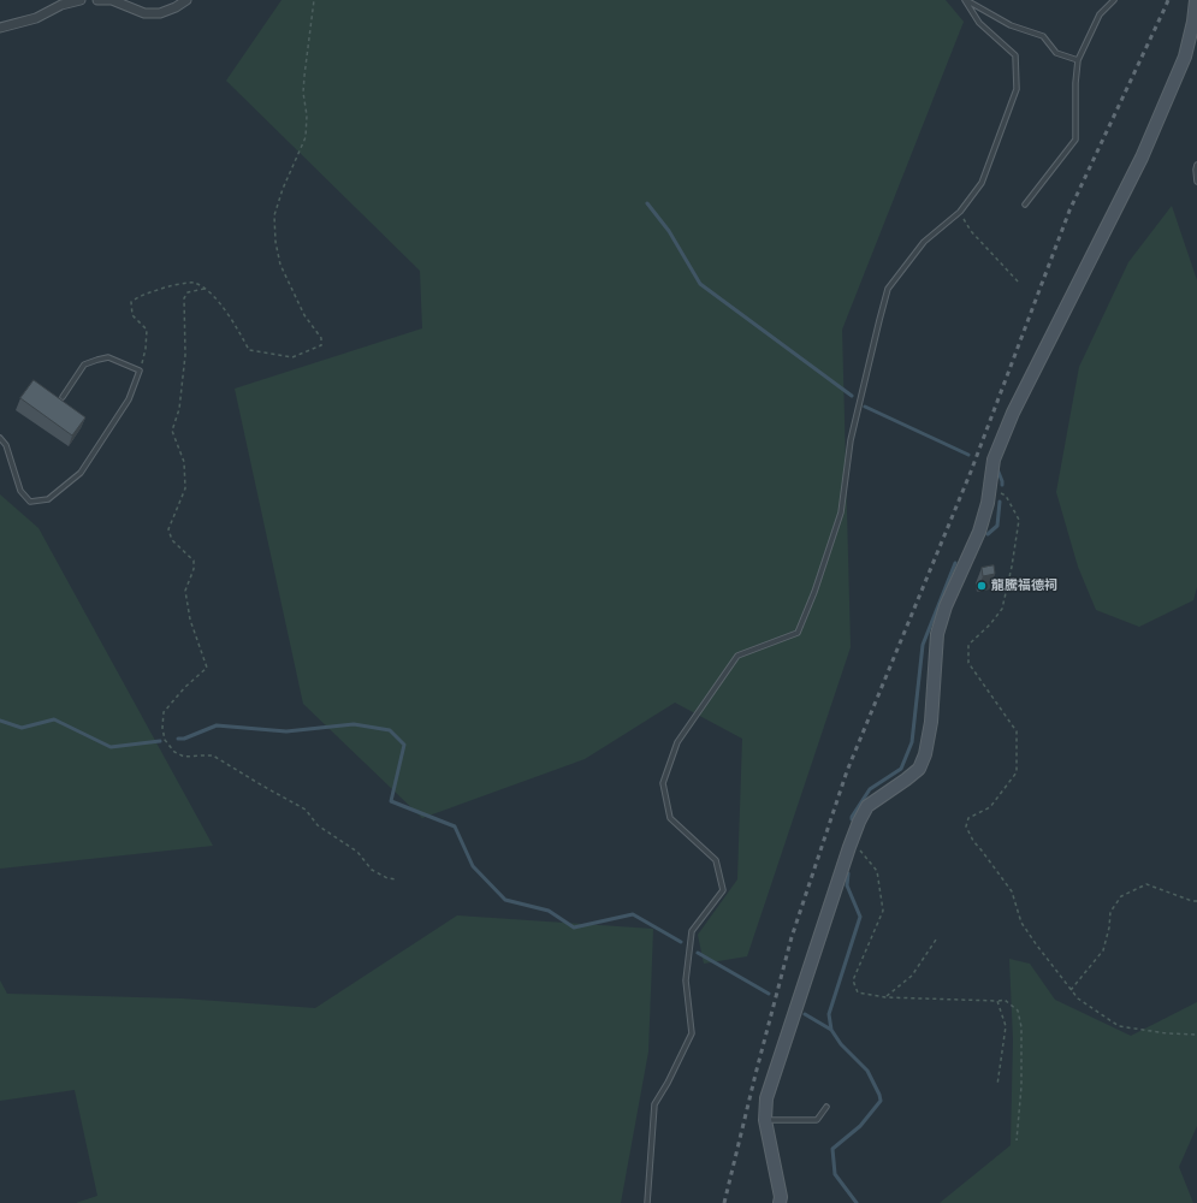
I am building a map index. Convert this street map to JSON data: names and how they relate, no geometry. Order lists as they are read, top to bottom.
{
  "places": ["龍騰福德祠"]
}
